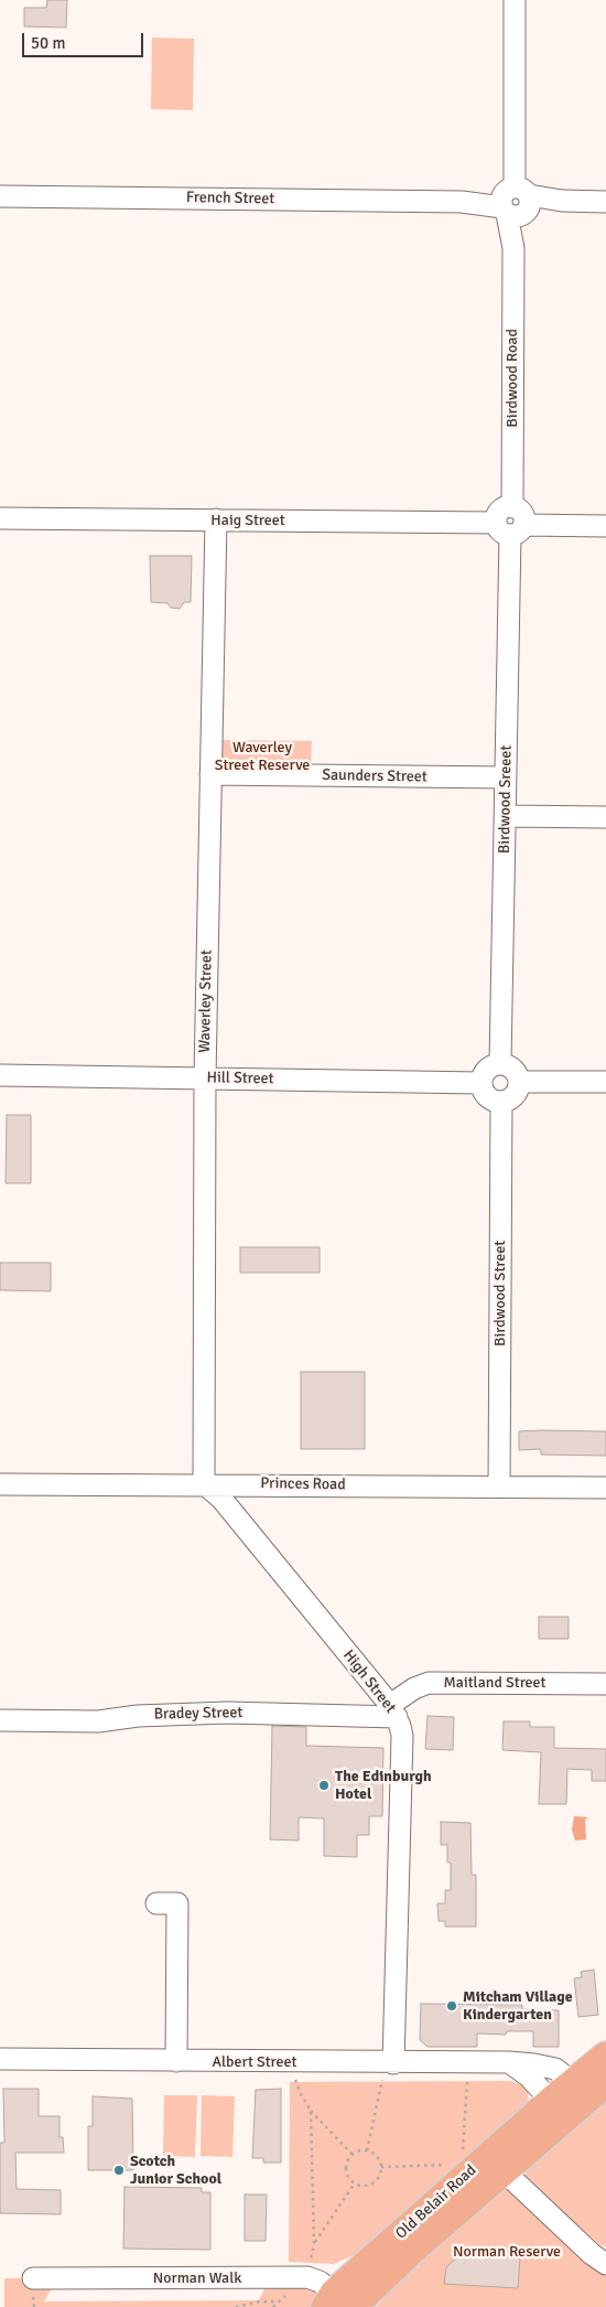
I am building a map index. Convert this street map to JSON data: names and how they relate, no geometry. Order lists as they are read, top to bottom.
{
  "streets": {
    "main road": ["Old Belair Road"],
    "street": [
      "French Street",
      "Birdwood Road",
      "Haig Street",
      "Saunders Street",
      "Birdwood Sreeet",
      "Waverley Street",
      "Hill Street",
      "Birdwood Street",
      "Princes Road",
      "High Street",
      "Maitland Street",
      "Bradey Street",
      "Albert Street",
      "Norman Walk"
    ]
  },
  "crossings": [
    ["French Street", "Birdwood Road"],
    ["Birdwood Road", "Haig Street"],
    ["Birdwood Road", "Birdwood Sreeet"],
    ["Haig Street", "Birdwood Sreeet"],
    ["Haig Street", "Waverley Street"],
    ["Saunders Street", "Birdwood Sreeet"],
    ["Saunders Street", "Waverley Street"],
    ["Birdwood Sreeet", "Hill Street"],
    ["Birdwood Sreeet", "Birdwood Street"],
    ["Waverley Street", "Hill Street"],
    ["Waverley Street", "Princes Road"],
    ["Waverley Street", "High Street"],
    ["Hill Street", "Birdwood Street"],
    ["Birdwood Street", "Princes Road"],
    ["Princes Road", "High Street"],
    ["High Street", "Maitland Street"],
    ["High Street", "Bradey Street"],
    ["High Street", "Albert Street"],
    ["Maitland Street", "Bradey Street"],
    ["Albert Street", "Old Belair Road"]
  ],
  "parks": ["Waverley Street Reserve", "Norman Reserve"],
  "places": ["The Edinburgh Hotel", "Mitcham Village Kindergarten", "Scotch Junior School"],
  "scale_bar": "50 m"
}
